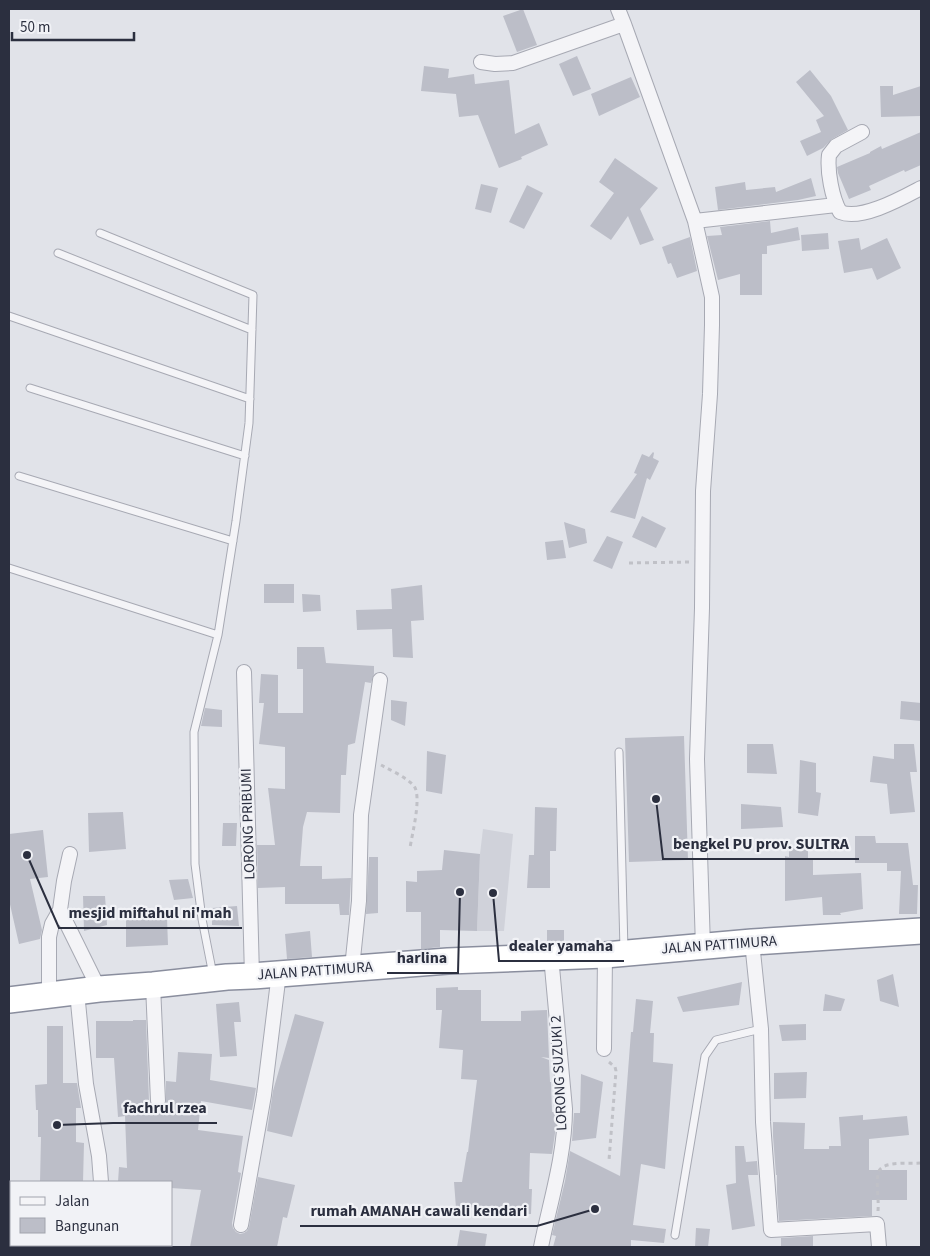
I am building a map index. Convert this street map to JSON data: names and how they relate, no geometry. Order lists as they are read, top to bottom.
{
  "streets": {
    "highway": ["JALAN PATTIMURA"],
    "street": ["LORONG PRIBUMI", "LORONG SUZUKI 2"]
  },
  "crossings": [
    ["LORONG PRIBUMI", "JALAN PATTIMURA"],
    ["JALAN PATTIMURA", "LORONG SUZUKI 2"]
  ],
  "places": [
    "bengkel PU prov. SULTRA",
    "mesjid miftahul ni'mah",
    "harlina",
    "dealer yamaha",
    "fachrul rzea",
    "rumah AMANAH cawali kendari"
  ],
  "legend": ["Jalan", "Bangunan"],
  "scale_bar": "50 m"
}
